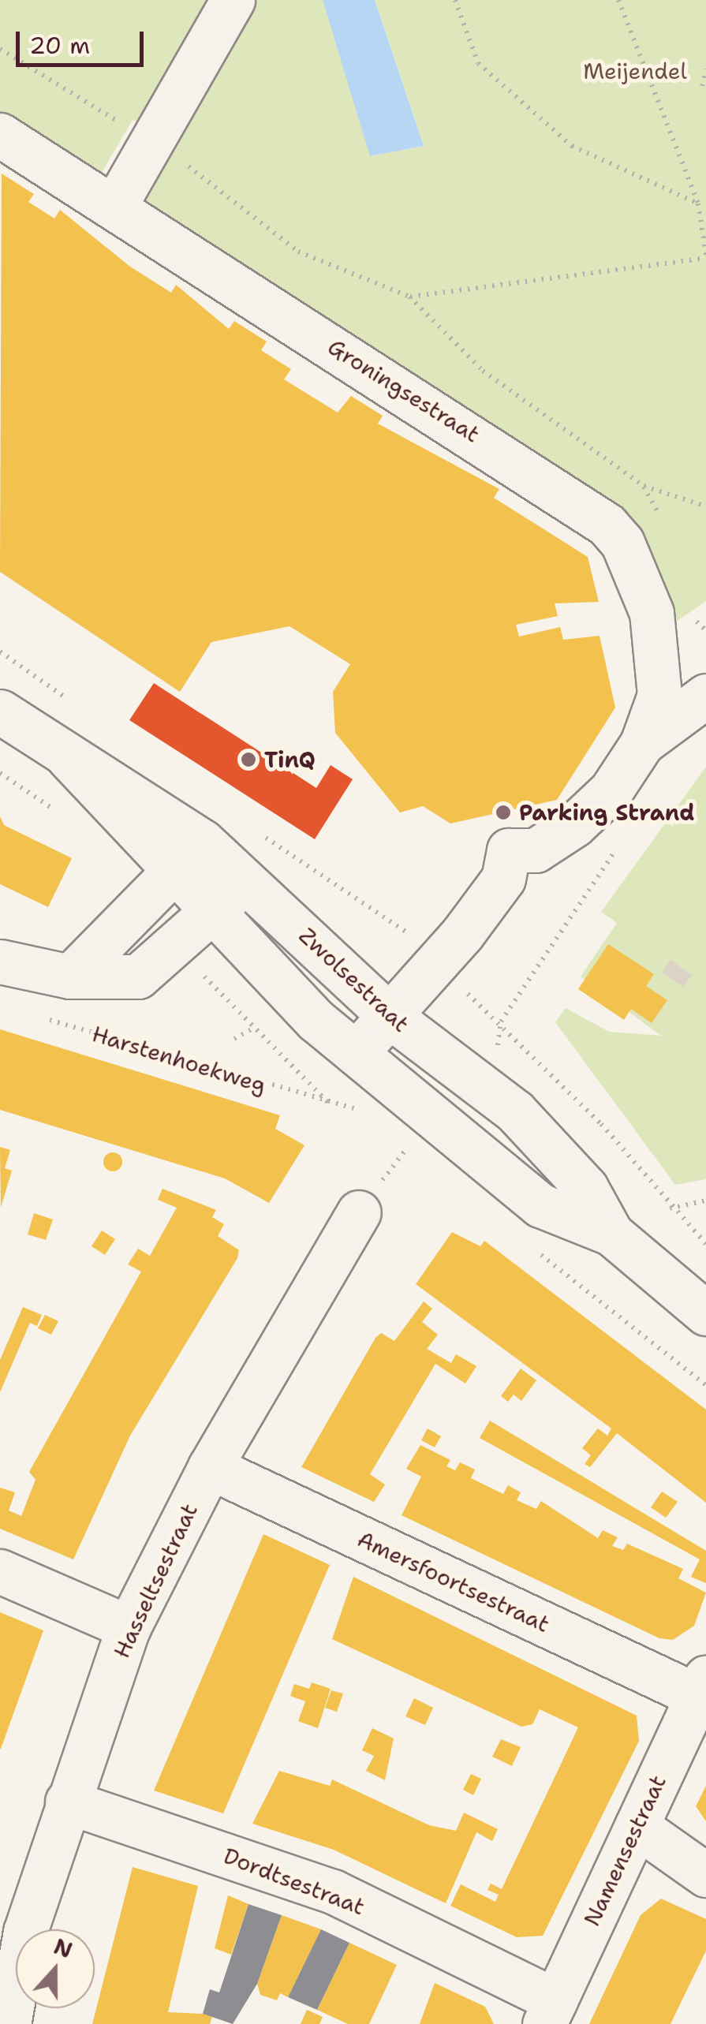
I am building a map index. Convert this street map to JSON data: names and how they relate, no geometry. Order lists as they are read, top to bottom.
{
  "streets": {
    "street": [
      "Groningsestraat",
      "Zwolsestraat",
      "Hasseltsestraat",
      "Amersfoortsestraat",
      "Namensestraat",
      "Dordtsestraat"
    ],
    "path": ["Harstenhoekweg"]
  },
  "crossings": [
    ["Hasseltsestraat", "Amersfoortsestraat"],
    ["Hasseltsestraat", "Dordtsestraat"],
    ["Amersfoortsestraat", "Namensestraat"],
    ["Namensestraat", "Dordtsestraat"]
  ],
  "parks": ["Meijendel"],
  "places": ["TinQ", "Parking Strand"],
  "scale_bar": "20 m",
  "north": "top"
}
